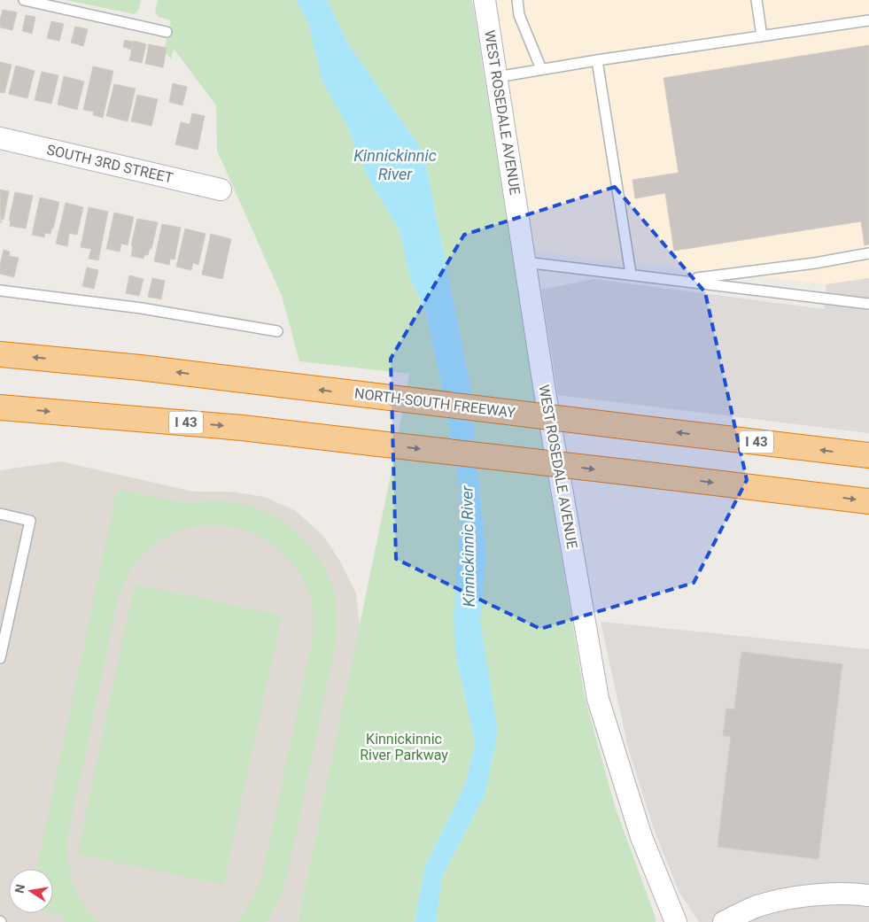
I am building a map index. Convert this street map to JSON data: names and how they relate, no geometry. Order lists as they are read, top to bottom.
{
  "streets": {
    "highway": ["NORTH-SOUTH FREEWAY", "I 43"],
    "street": ["WEST ROSEDALE AVENUE", "SOUTH 3RD STREET"]
  },
  "water": ["Kinnickinnic River"],
  "parks": ["Kinnickinnic River Parkway"],
  "north": "left"
}
